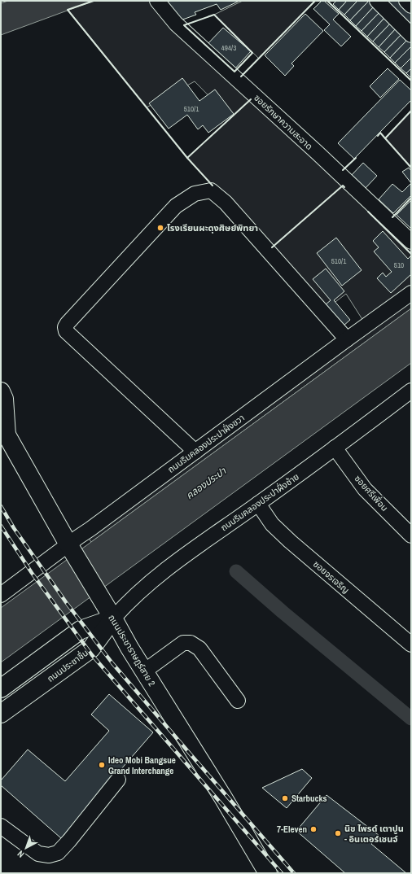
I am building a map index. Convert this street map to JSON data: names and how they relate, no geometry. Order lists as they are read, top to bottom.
{
  "streets": {
    "main road": ["ถนนประชาราษฎร์สาย 2", "ถนนประชาชื่น"],
    "street": [
      "ซอยรักษาความสะอาด",
      "ถนนริมคลองประปาฝั่งขวา",
      "ซอยศรีเพื่อน",
      "ถนนริมคลองประปาฝั่งซ้าย",
      "ซอยจรเจริญ"
    ]
  },
  "crossings": [
    ["ถนนริมคลองประปาฝั่งขวา", "ถนนประชาราษฎร์สาย 2"],
    ["ซอยศรีเพื่อน", "ถนนริมคลองประปาฝั่งซ้าย"],
    ["ถนนริมคลองประปาฝั่งซ้าย", "ซอยจรเจริญ"],
    ["ถนนริมคลองประปาฝั่งซ้าย", "ถนนประชาราษฎร์สาย 2"],
    ["ถนนริมคลองประปาฝั่งซ้าย", "ถนนประชาชื่น"],
    ["ถนนประชาราษฎร์สาย 2", "ถนนประชาชื่น"]
  ],
  "water": ["คลองประปา"],
  "places": [
    "โรงเรียนผะดุงศิษย์พิทยา",
    "Ideo Mobi Bangsue Grand Interchange",
    "Starbucks",
    "7-Eleven",
    "นิช ไพรด์ เตาปูน - อินเตอร์เชนจ์"
  ],
  "house_numbers": [
    "494/3",
    "510/1",
    "510/1",
    "510"
  ],
  "north": "bottom left"
}
